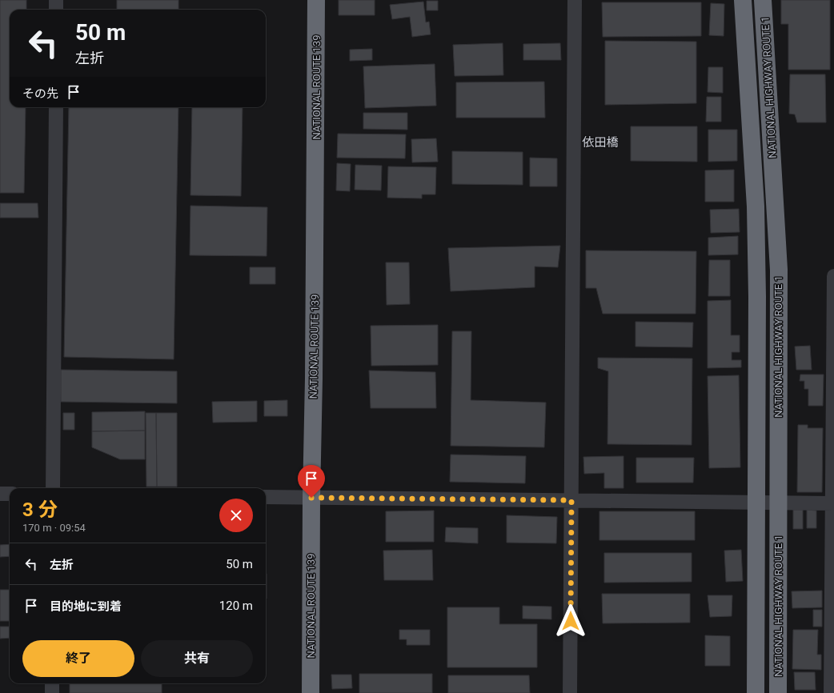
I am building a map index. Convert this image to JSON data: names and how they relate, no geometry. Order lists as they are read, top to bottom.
{
  "streets": {
    "highway": ["NATIONAL ROUTE 139", "NATIONAL HIGHWAY ROUTE 1"]
  },
  "districts": ["依田橋"],
  "page": {
    "turn": ["50 m", "左折"],
    "then": "その先",
    "heading": ["3 分", "170 m · 09:54"],
    "list": [
      {
        "name": "左折",
        "value": "50 m"
      },
      {
        "name": "目的地に到着",
        "value": "120 m"
      }
    ],
    "buttons": ["終了", "共有"]
  }
}
